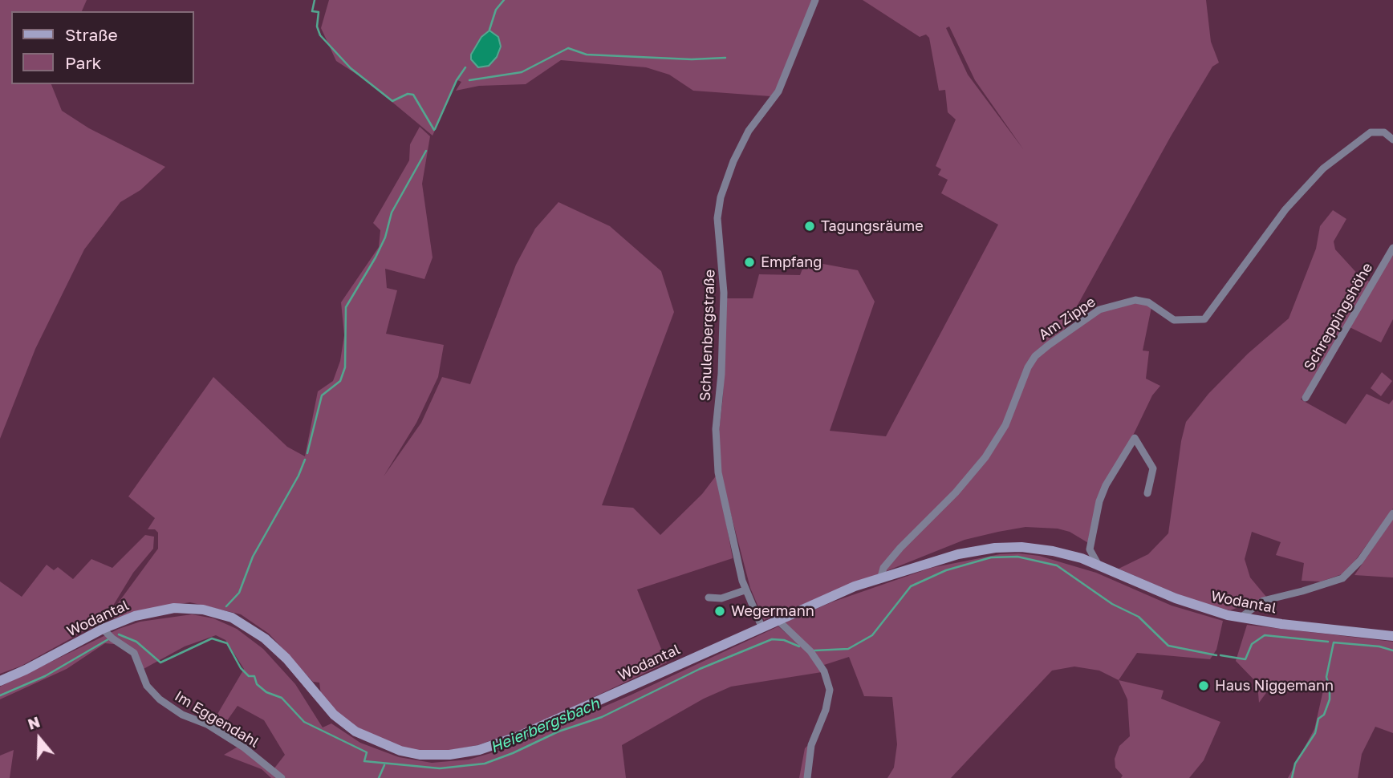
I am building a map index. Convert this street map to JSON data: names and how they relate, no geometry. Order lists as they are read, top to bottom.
{
  "streets": {
    "main road": ["Wodantal"],
    "street": [
      "Schreppingshöhe",
      "Am Zippe",
      "Schulenbergstraße",
      "Im Eggendahl"
    ]
  },
  "crossings": [
    ["Am Zippe", "Wodantal"],
    ["Schulenbergstraße", "Wodantal"],
    ["Wodantal", "Im Eggendahl"]
  ],
  "water": ["Heierbergsbach"],
  "places": [
    "Tagungsräume",
    "Empfang",
    "Wegermann",
    "Haus Niggemann"
  ],
  "legend": ["Straße", "Park"],
  "north": "top"
}
